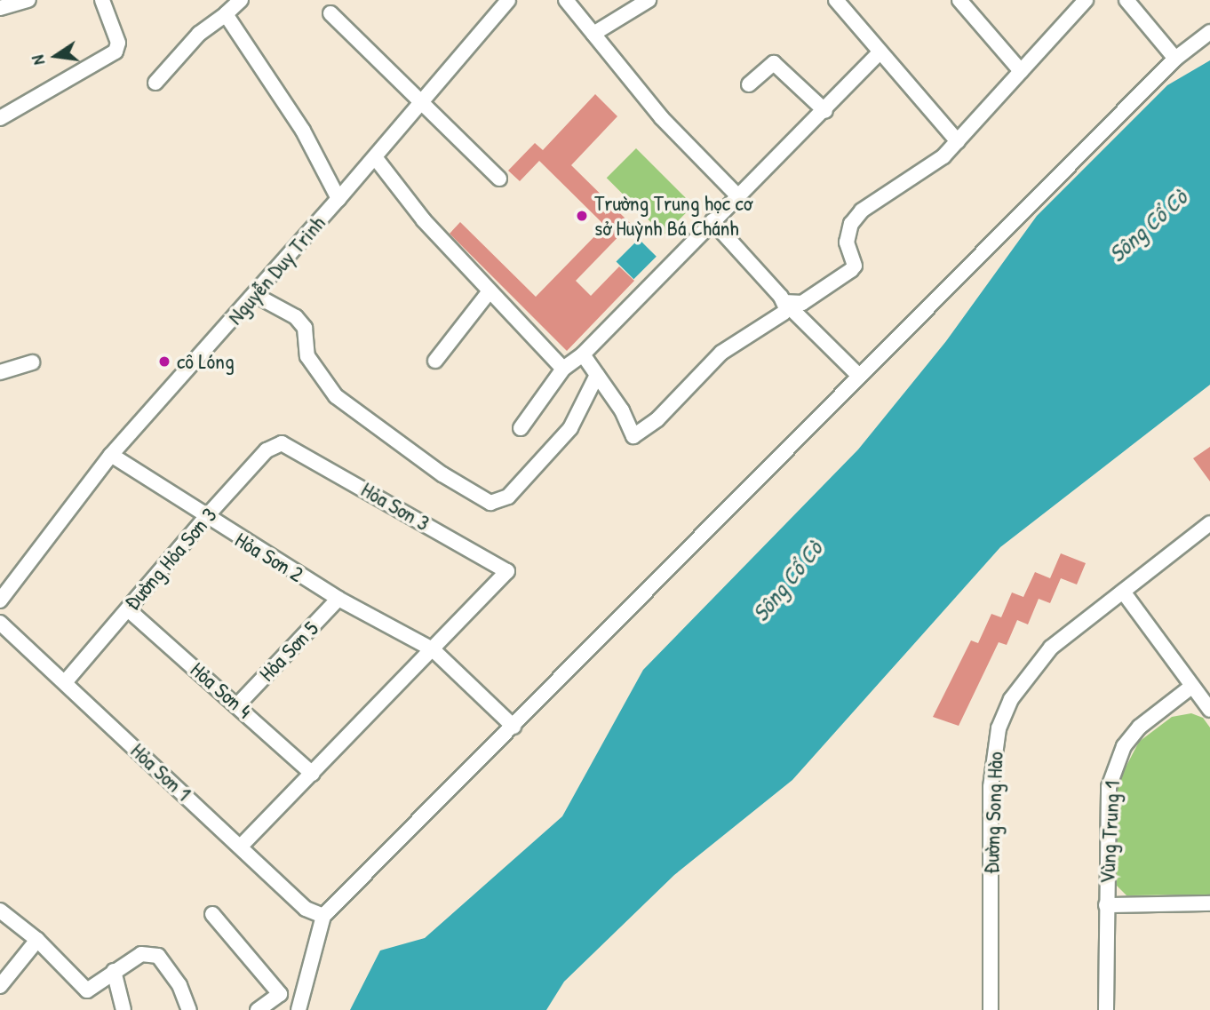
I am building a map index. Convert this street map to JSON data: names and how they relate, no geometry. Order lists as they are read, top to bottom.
{
  "streets": {
    "street": [
      "Nguyễn Duy Trinh",
      "Hỏa Sơn 3",
      "Hỏa Sơn 2",
      "Đường Hỏa Sơn 3",
      "Hỏa Sơn 5",
      "Hỏa Sơn 4",
      "Hỏa Sơn 1",
      "Đường Song Hào",
      "Vùng Trung 1"
    ]
  },
  "crossings": [
    ["Nguyễn Duy Trinh", "Hỏa Sơn 2"],
    ["Hỏa Sơn 3", "Hỏa Sơn 2"],
    ["Hỏa Sơn 3", "Đường Hỏa Sơn 3"],
    ["Hỏa Sơn 2", "Đường Hỏa Sơn 3"],
    ["Hỏa Sơn 2", "Hỏa Sơn 5"],
    ["Đường Hỏa Sơn 3", "Hỏa Sơn 4"],
    ["Đường Hỏa Sơn 3", "Hỏa Sơn 1"],
    ["Hỏa Sơn 5", "Hỏa Sơn 4"]
  ],
  "water": ["Sông Cổ Cò"],
  "places": ["Trường Trung học cơ sở Huỳnh Bá Chánh", "cô Lóng"],
  "north": "left"
}
